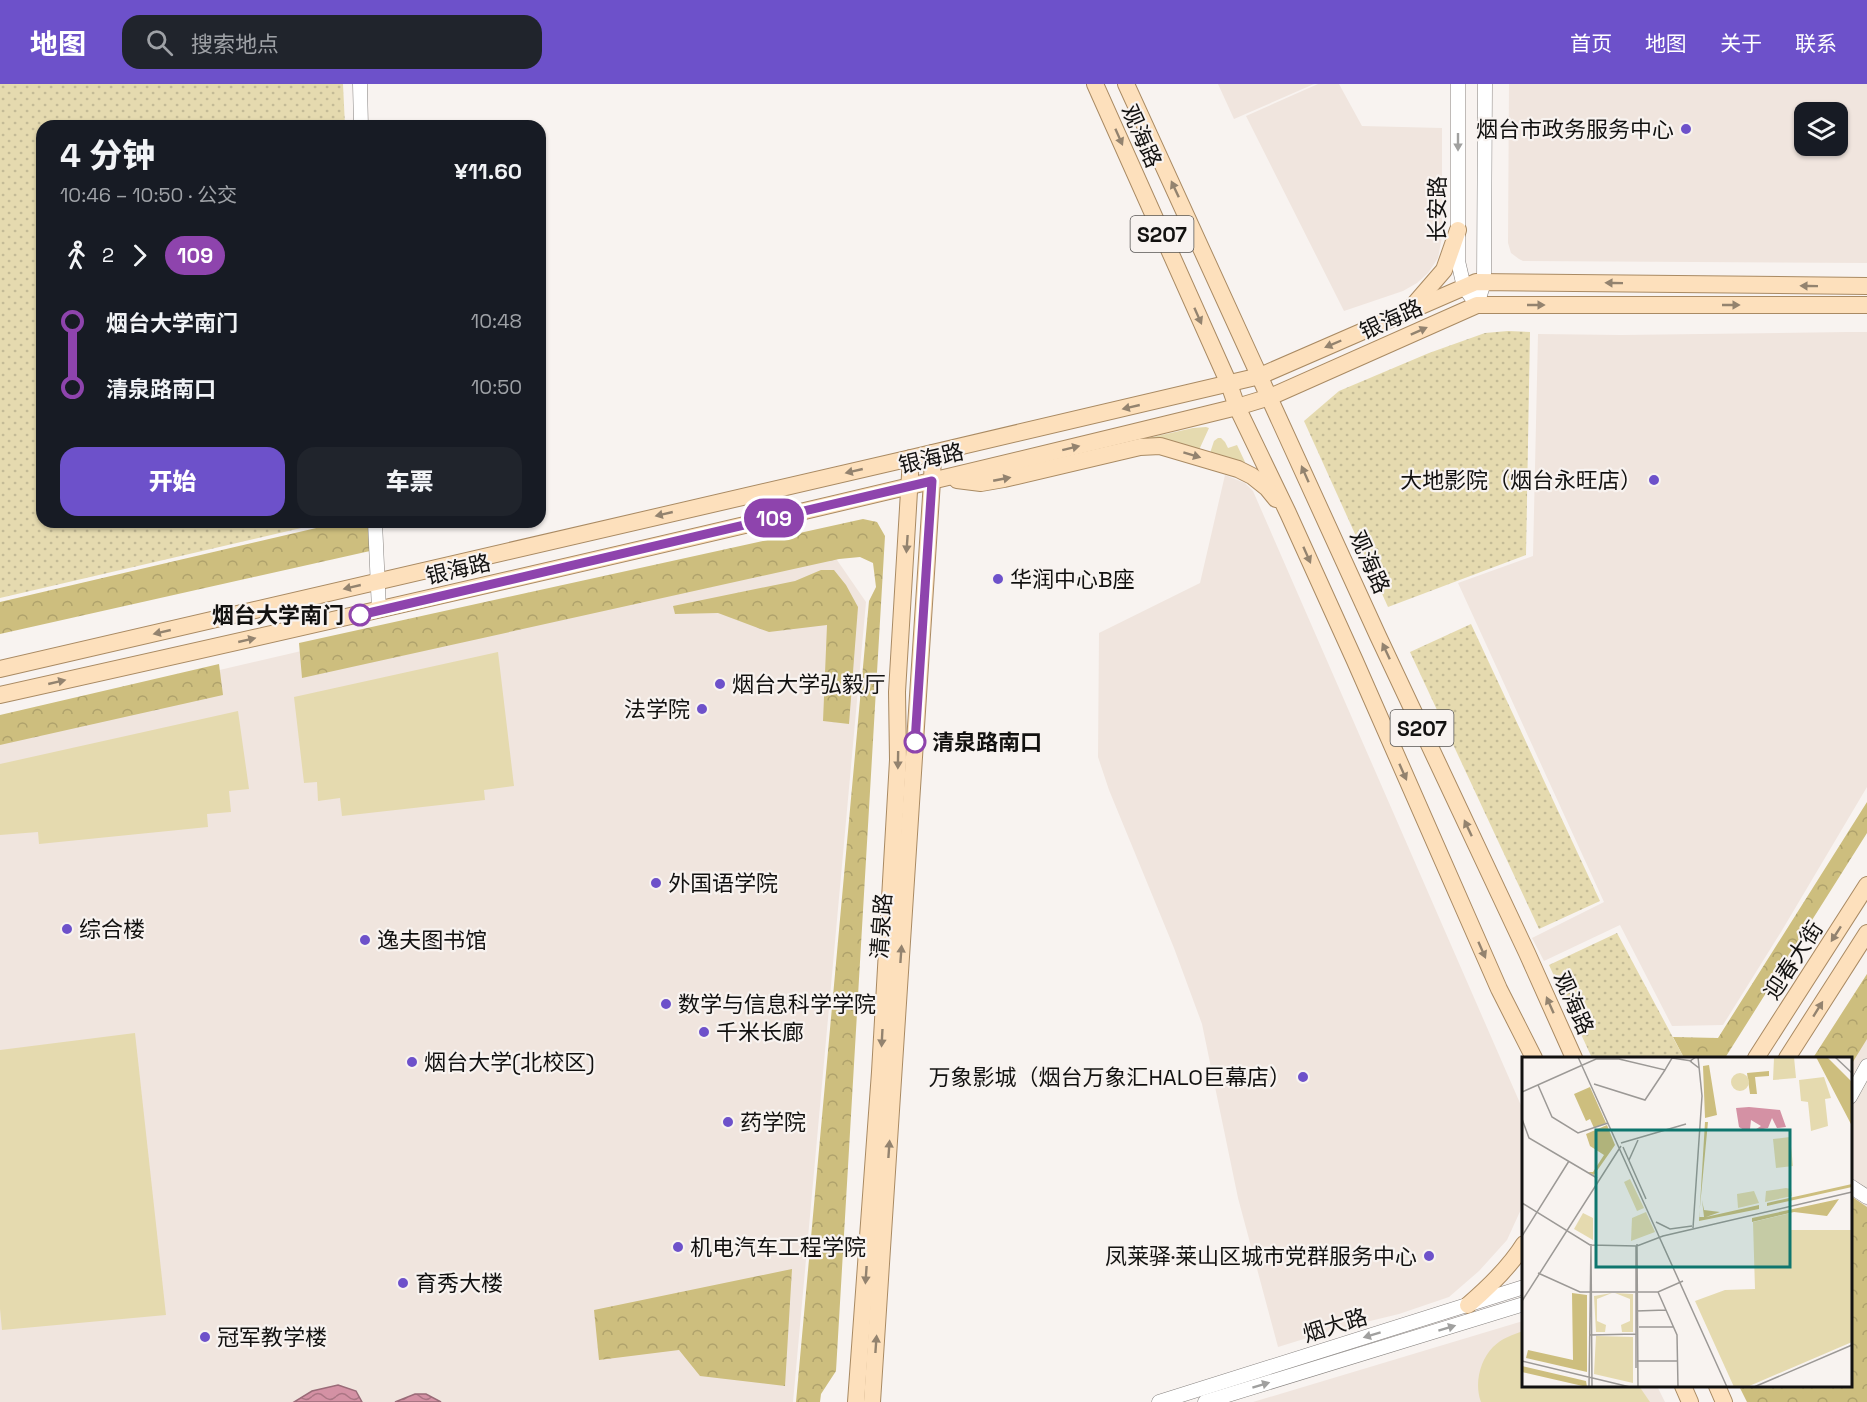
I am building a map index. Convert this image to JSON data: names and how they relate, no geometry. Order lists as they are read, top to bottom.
{
  "streets": {
    "main road": [
      "观海路",
      "S207",
      "银海路",
      "清泉路",
      "迎春大街"
    ],
    "street": ["长安路", "烟大路"]
  },
  "crossings": [
    ["观海路", "银海路"],
    ["长安路", "银海路"],
    ["银海路", "清泉路"]
  ],
  "places": [
    "烟台市政务服务中心",
    "大地影院（烟台永旺店）",
    "华润中心B座",
    "烟台大学南门",
    "烟台大学弘毅厅",
    "法学院",
    "清泉路南口",
    "外国语学院",
    "综合楼",
    "逸夫图书馆",
    "数学与信息科学学院",
    "千米长廊",
    "烟台大学(北校区)",
    "万象影城（烟台万象汇HALO巨幕店）",
    "药学院",
    "机电汽车工程学院",
    "凤莱驿·莱山区城市党群服务中心",
    "育秀大楼",
    "冠军教学楼"
  ],
  "lines": ["bus line 109"],
  "page": {
    "header": "地图",
    "search": "搜索地点",
    "nav": [
      "首页",
      "地图",
      "关于",
      "联系"
    ],
    "on_map": "109",
    "heading": ["4 分钟", "10:46 – 10:50 · 公交", "¥11.60"],
    "legs": ["2", "109"],
    "list": [
      {
        "name": "烟台大学南门",
        "value": "10:48"
      },
      {
        "name": "清泉路南口",
        "value": "10:50"
      }
    ],
    "buttons": ["开始", "车票"]
  }
}
